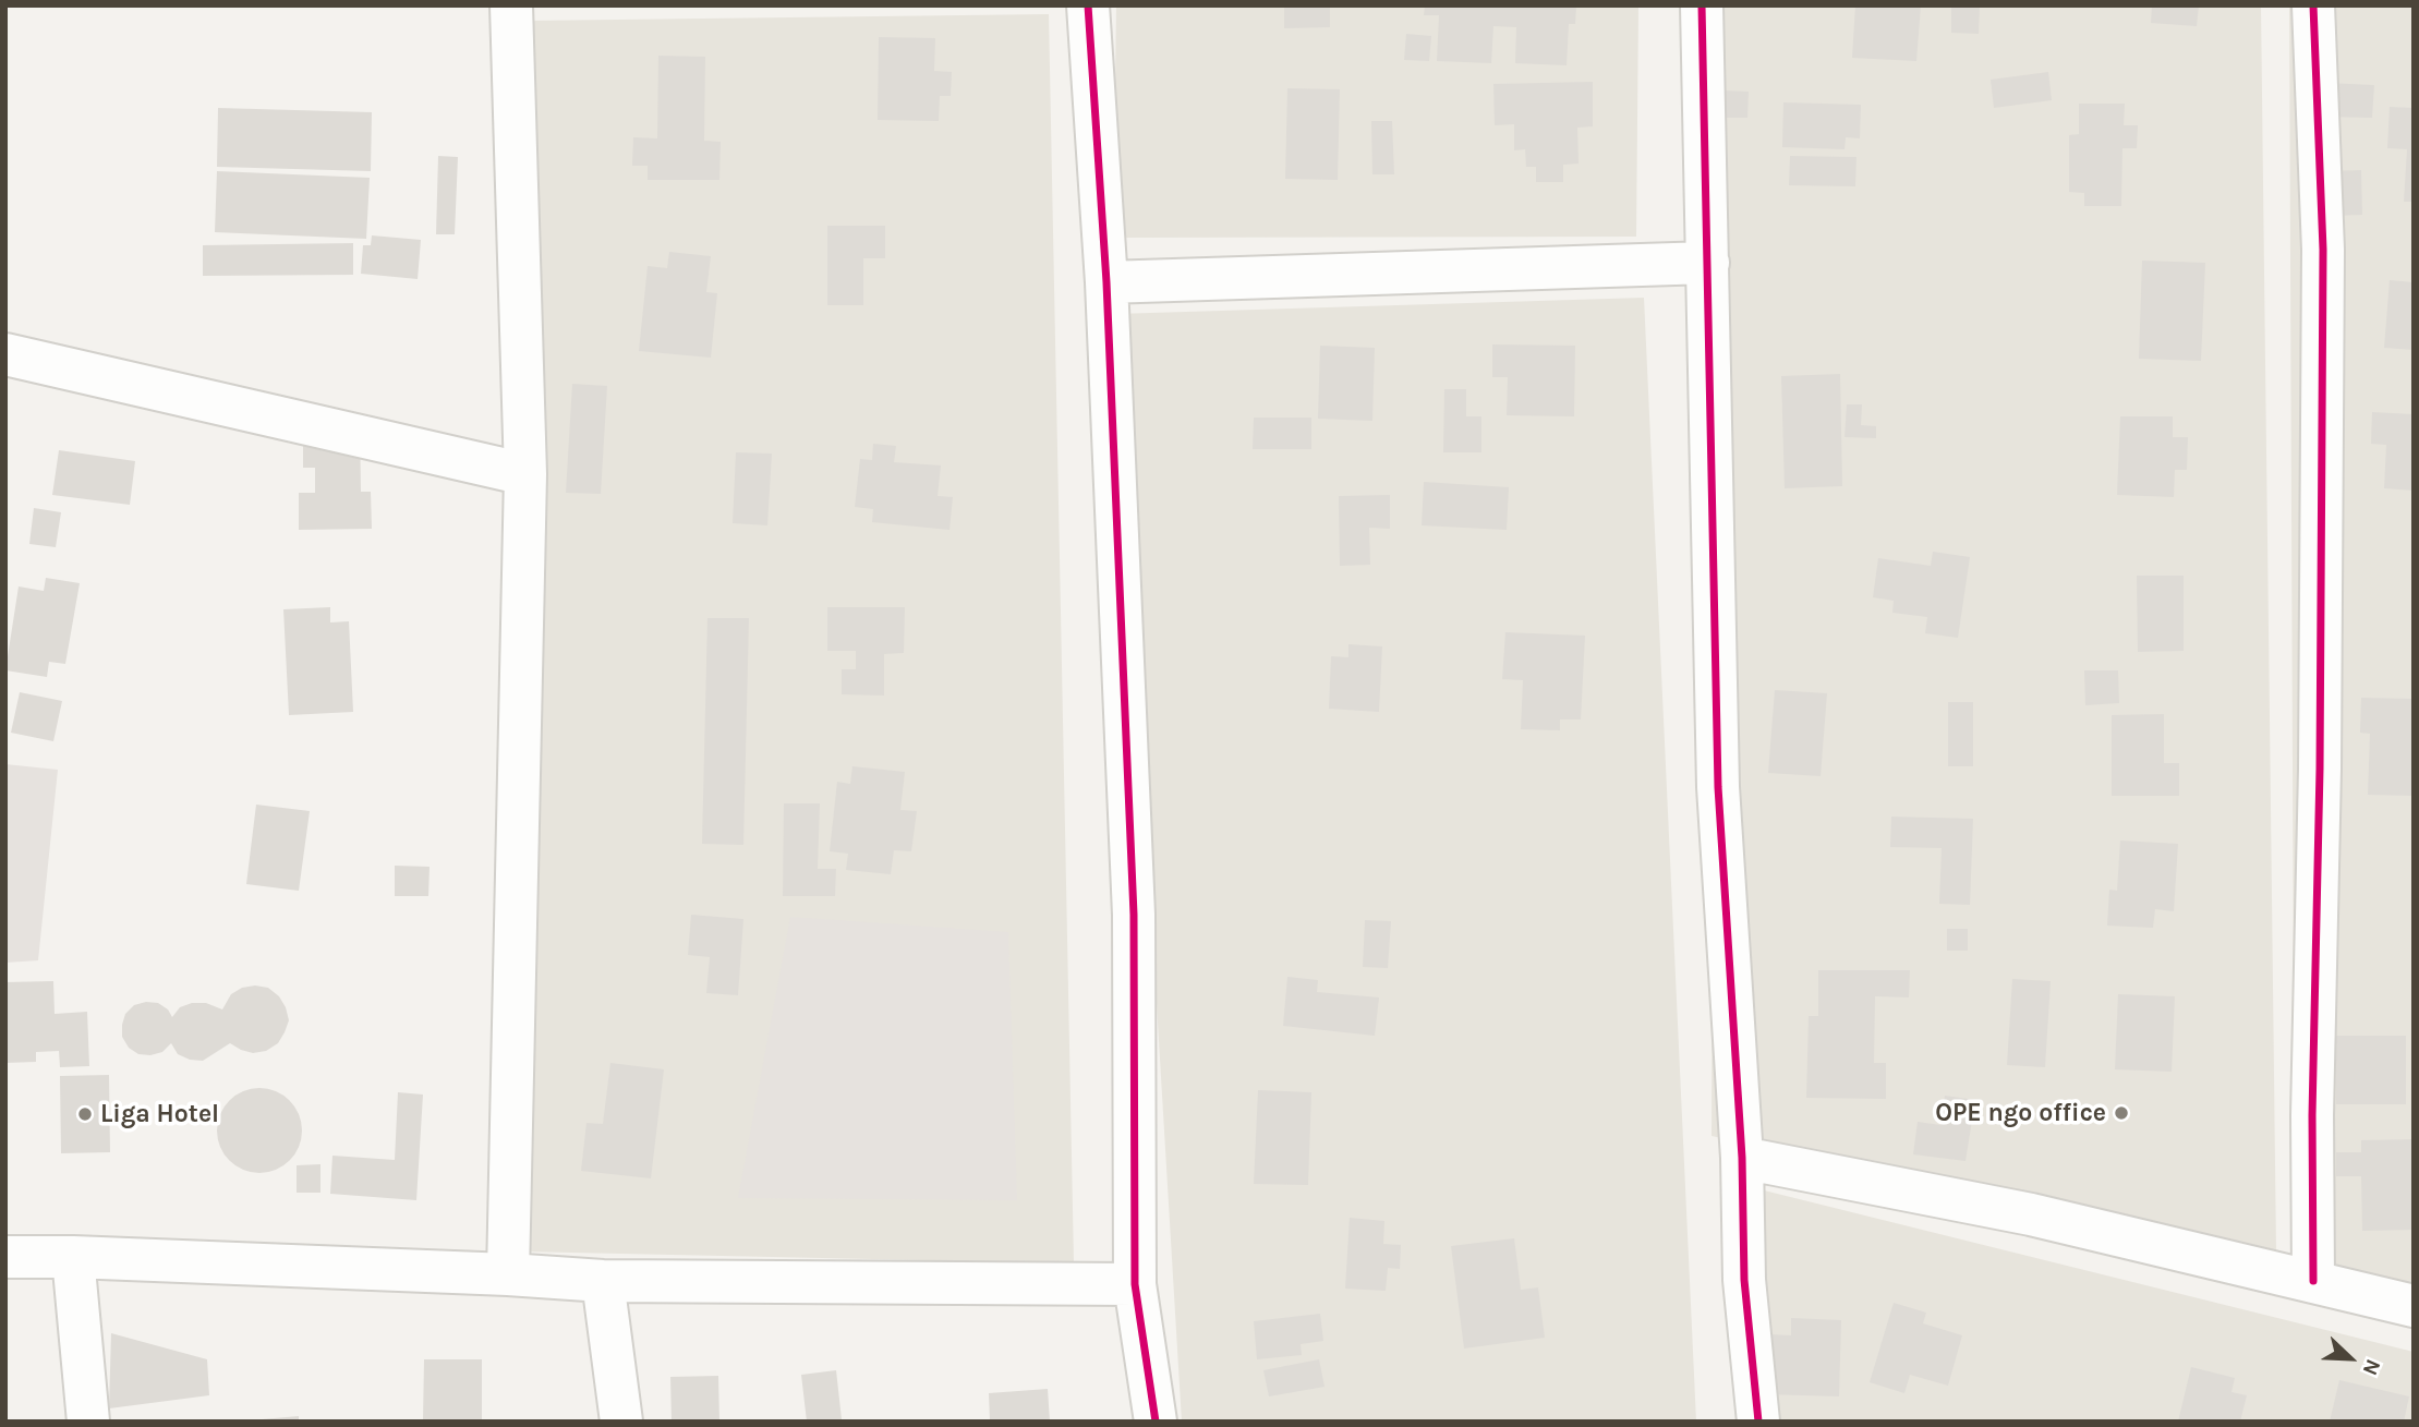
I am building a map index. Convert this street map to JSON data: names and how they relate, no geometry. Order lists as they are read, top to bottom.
{
  "places": ["OPE ngo office", "Liga Hotel"],
  "north": "bottom right"
}
